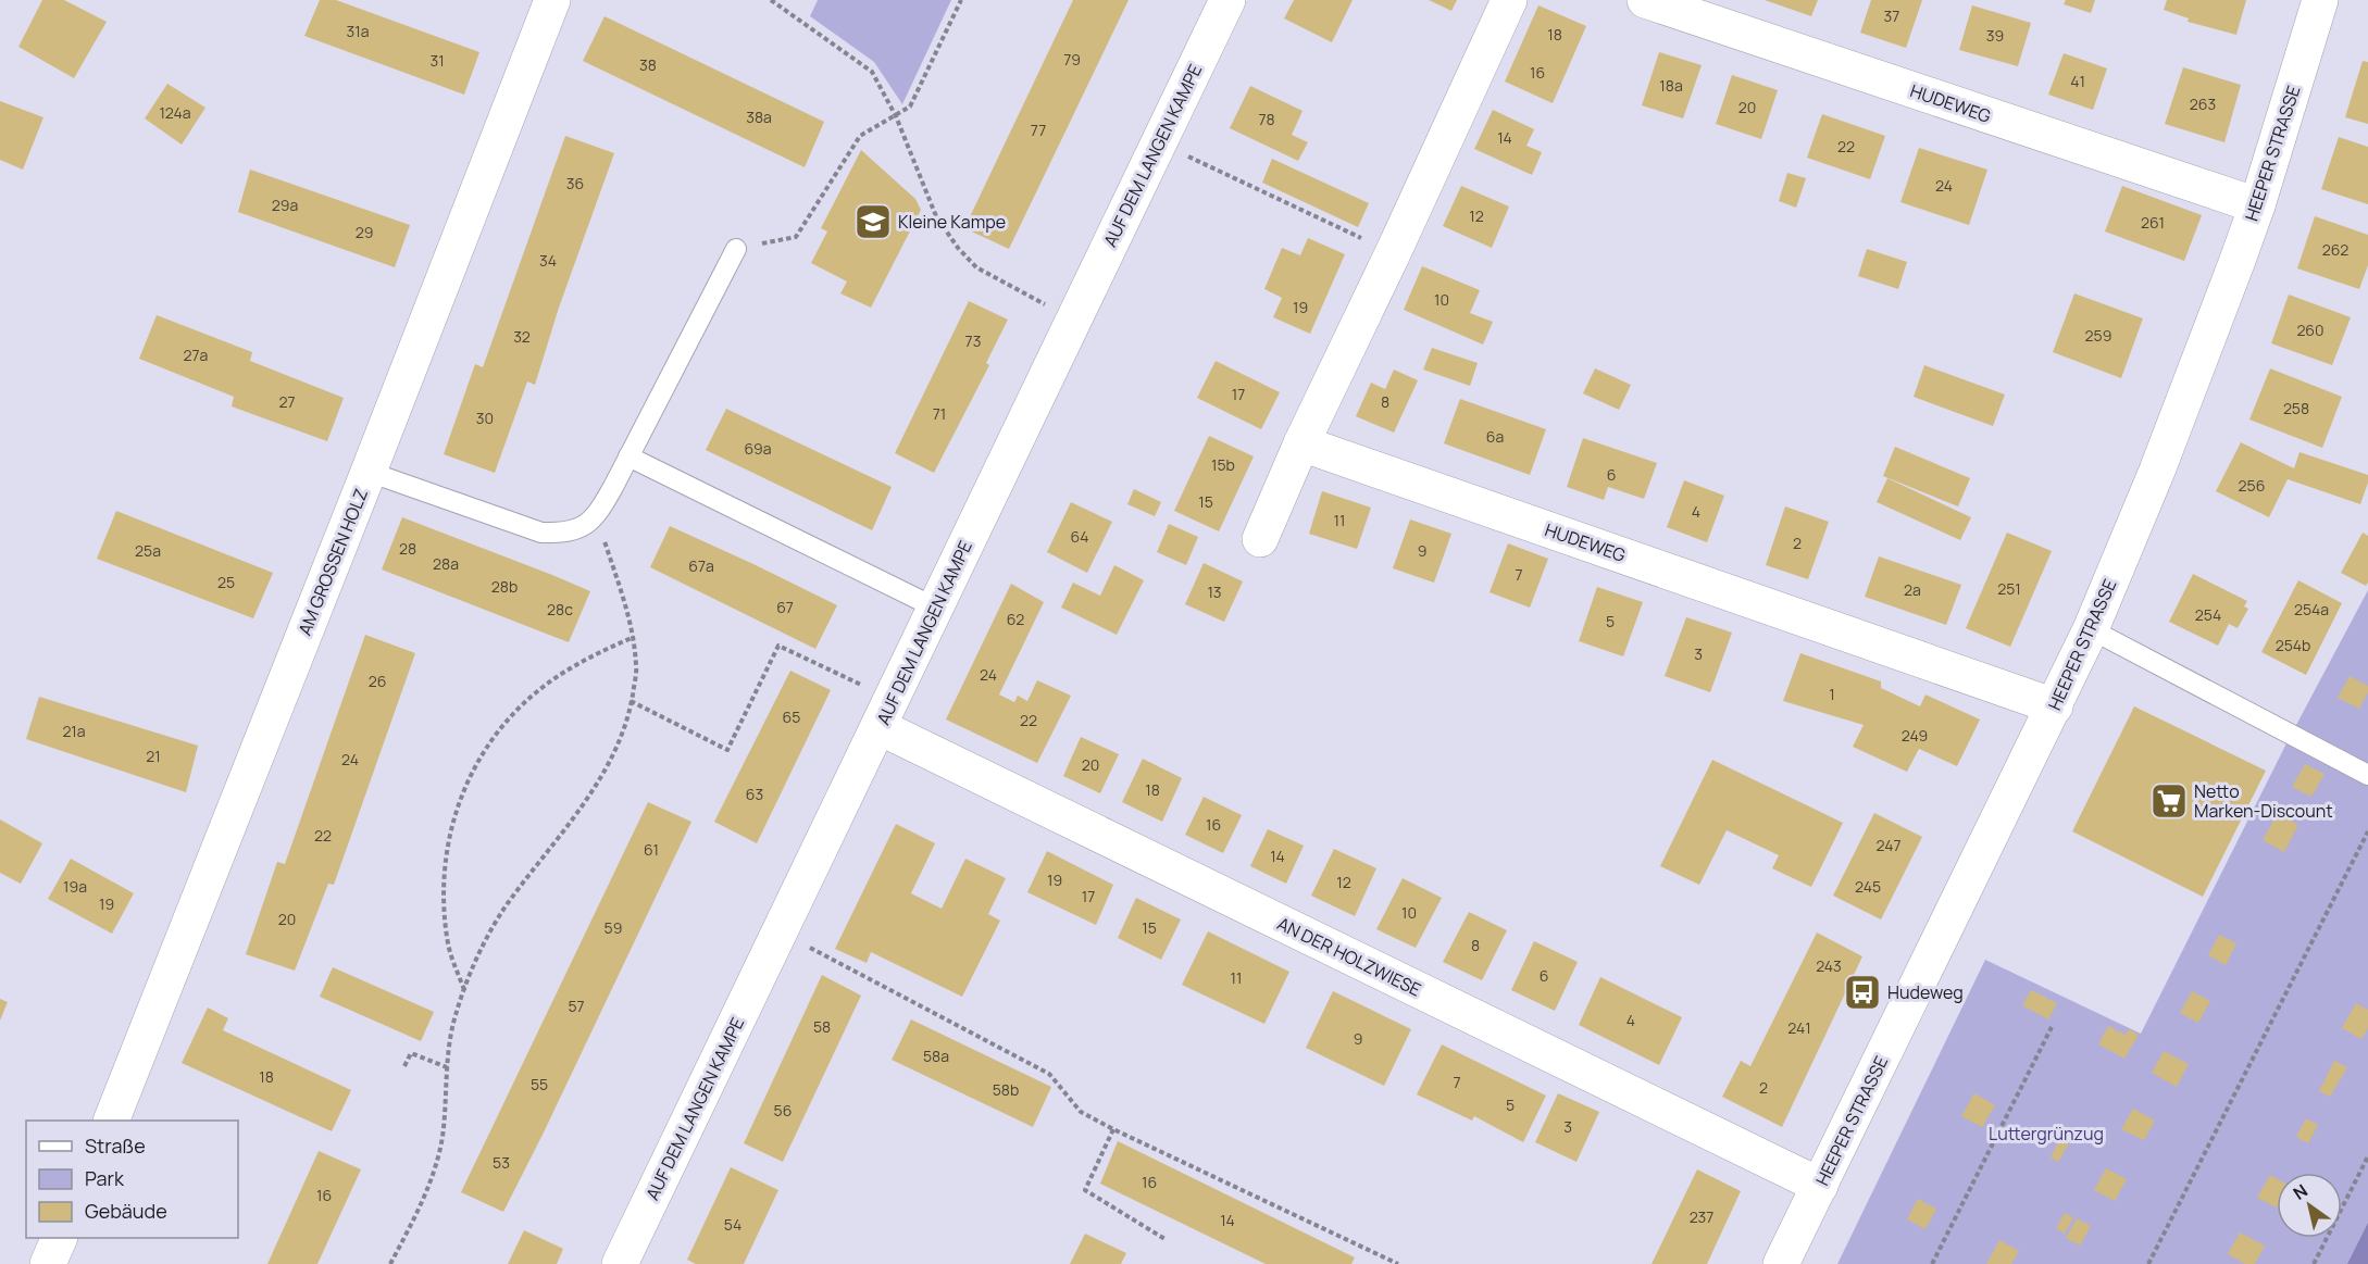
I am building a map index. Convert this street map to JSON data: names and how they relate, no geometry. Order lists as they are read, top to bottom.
{
  "streets": {
    "street": [
      "HUDEWEG",
      "HEEPER STRASSE",
      "AUF DEM LANGEN KAMPE",
      "AM GROSSEN HOLZ",
      "AN DER HOLZWIESE"
    ]
  },
  "crossings": [
    ["HUDEWEG", "HEEPER STRASSE"],
    ["HEEPER STRASSE", "AN DER HOLZWIESE"],
    ["AUF DEM LANGEN KAMPE", "AN DER HOLZWIESE"]
  ],
  "parks": ["Luttergrünzug"],
  "places": {
    "school or university": ["Kleine Kampe"],
    "supermarket": ["Netto Marken-Discount"],
    "bus stop": ["Hudeweg"]
  },
  "house_numbers": [
    "37",
    "31a",
    "18",
    "39",
    "79",
    "31",
    "38",
    "16",
    "41",
    "18a",
    "263",
    "20",
    "124a",
    "38a",
    "78",
    "77",
    "14",
    "22",
    "36",
    "24",
    "29a",
    "12",
    "261",
    "29",
    "262",
    "34",
    "10",
    "19",
    "260",
    "259",
    "32",
    "73",
    "27a",
    "17",
    "27",
    "8",
    "258",
    "71",
    "30",
    "6a",
    "69a",
    "15b",
    "6",
    "256",
    "15",
    "4",
    "11",
    "64",
    "2",
    "28",
    "25a",
    "9",
    "28a",
    "67a",
    "7",
    "25",
    "28b",
    "251",
    "2a",
    "13",
    "67",
    "28c",
    "254a",
    "254",
    "62",
    "5",
    "254b",
    "3",
    "24",
    "26",
    "1",
    "65",
    "22",
    "21a",
    "249",
    "21",
    "24",
    "20",
    "18",
    "63",
    "16",
    "22",
    "247",
    "61",
    "14",
    "19",
    "12",
    "19a",
    "245",
    "17",
    "19",
    "10",
    "20",
    "59",
    "15",
    "8",
    "243",
    "6",
    "11",
    "57",
    "4",
    "58",
    "241",
    "9",
    "58a",
    "18",
    "7",
    "55",
    "2",
    "58b",
    "5",
    "56",
    "3",
    "53",
    "16",
    "16",
    "237",
    "14",
    "54"
  ],
  "legend": ["Straße", "Park", "Gebäude"],
  "north": "top left"
}
